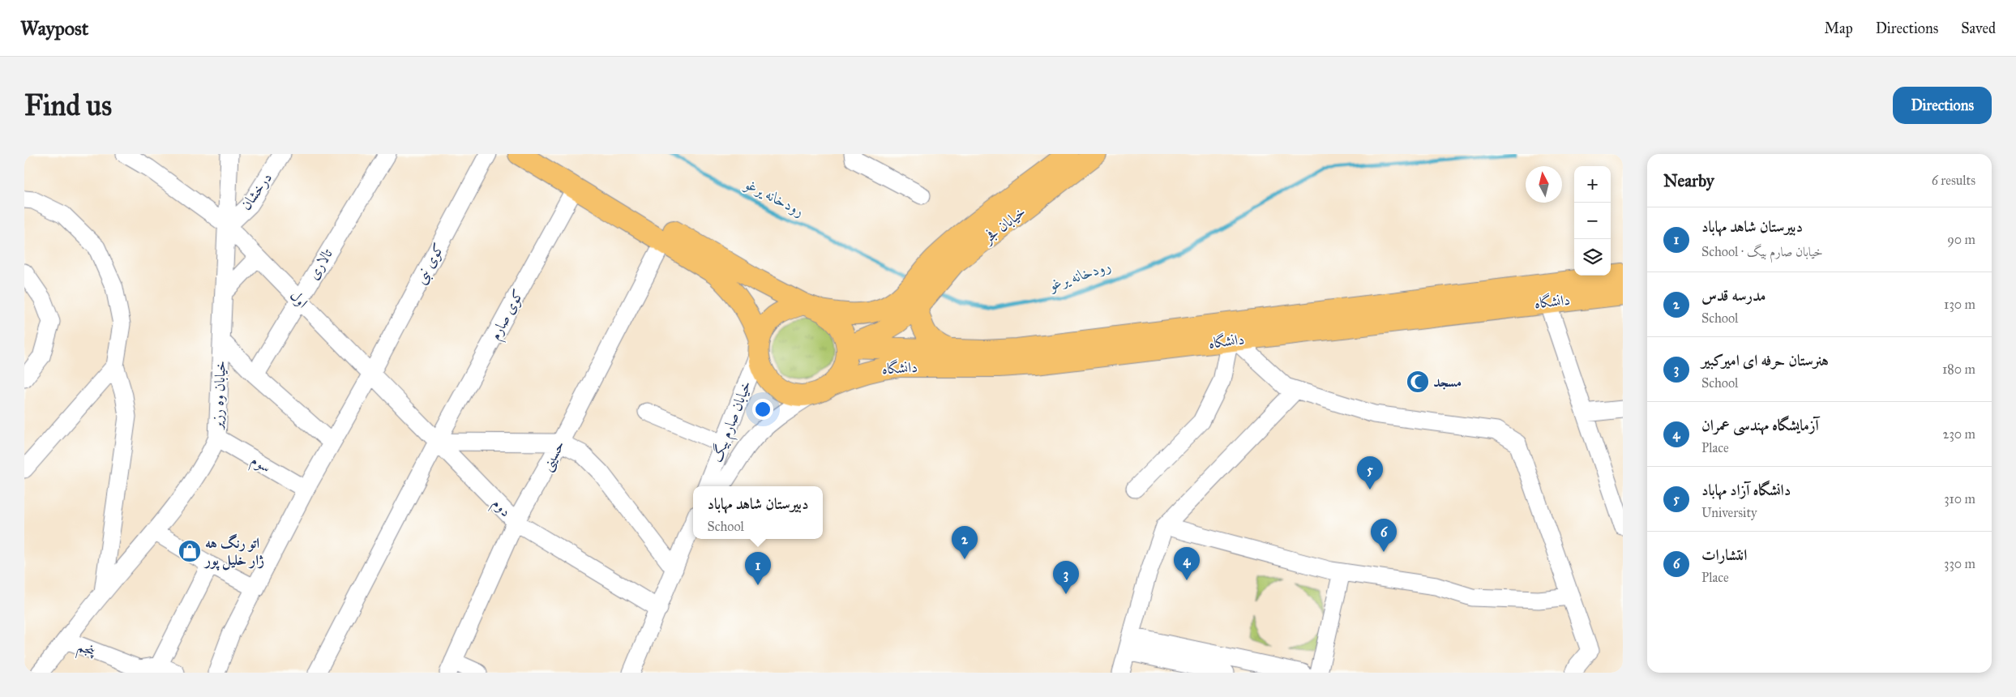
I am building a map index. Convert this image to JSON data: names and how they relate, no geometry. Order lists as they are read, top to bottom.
{
  "streets": {
    "main road": ["خیابان فجر", "دانشگاه"],
    "street": [
      "درخشان",
      "کوی نبی",
      "تالاری",
      "اول",
      "کوی صارم",
      "خیابان وه رزیر",
      "خیابان صارم بیگ",
      "حسینی",
      "سوم",
      "دوم",
      "پنجم"
    ]
  },
  "crossings": [
    ["درخشان", "اول"],
    ["درخشان", "خیابان وه رزیر"],
    ["کوی نبی", "اول"],
    ["کوی نبی", "سوم"],
    ["کوی نبی", "دوم"],
    ["تالاری", "اول"],
    ["اول", "خیابان وه رزیر"],
    ["اول", "دوم"],
    ["دانشگاه", "خیابان صارم بیگ"],
    ["کوی صارم", "دوم"],
    ["خیابان وه رزیر", "سوم"],
    ["خیابان وه رزیر", "پنجم"],
    ["حسینی", "دوم"]
  ],
  "water": ["رودخانه یرغو"],
  "places": {
    "mosque": ["مسجد"],
    "shop": ["اتو رنگ هه ژار خلیل پور"]
  },
  "north": "top",
  "page": {
    "header": "Waypost",
    "nav": ["Map", "Directions", "Saved"],
    "buttons": "Directions",
    "title": "Find us",
    "heading": ["Nearby", "6 results"],
    "map_buttons": ["+", "−"],
    "list": [
      {
        "mark": "1",
        "name": "دبیرستان شاهد مهاباد",
        "note": "School · خیابان صارم بیگ",
        "value": "90 m"
      },
      {
        "mark": "2",
        "name": "مدرسه قدس",
        "note": "School",
        "value": "130 m"
      },
      {
        "mark": "3",
        "name": "هنرستان حرفه ای امیرکبیر",
        "note": "School",
        "value": "180 m"
      },
      {
        "mark": "4",
        "name": "آزمایشگاه مهندسی عمران",
        "note": "Place",
        "value": "230 m"
      },
      {
        "mark": "5",
        "name": "دانشگاه آزاد مهاباد",
        "note": "University",
        "value": "310 m"
      },
      {
        "mark": "6",
        "name": "انتشارات",
        "note": "Place",
        "value": "330 m"
      }
    ],
    "pins": [
      "5",
      "6",
      "2",
      "4",
      "1",
      "3"
    ],
    "popup": ["دبیرستان شاهد مهاباد", "School"]
  }
}
